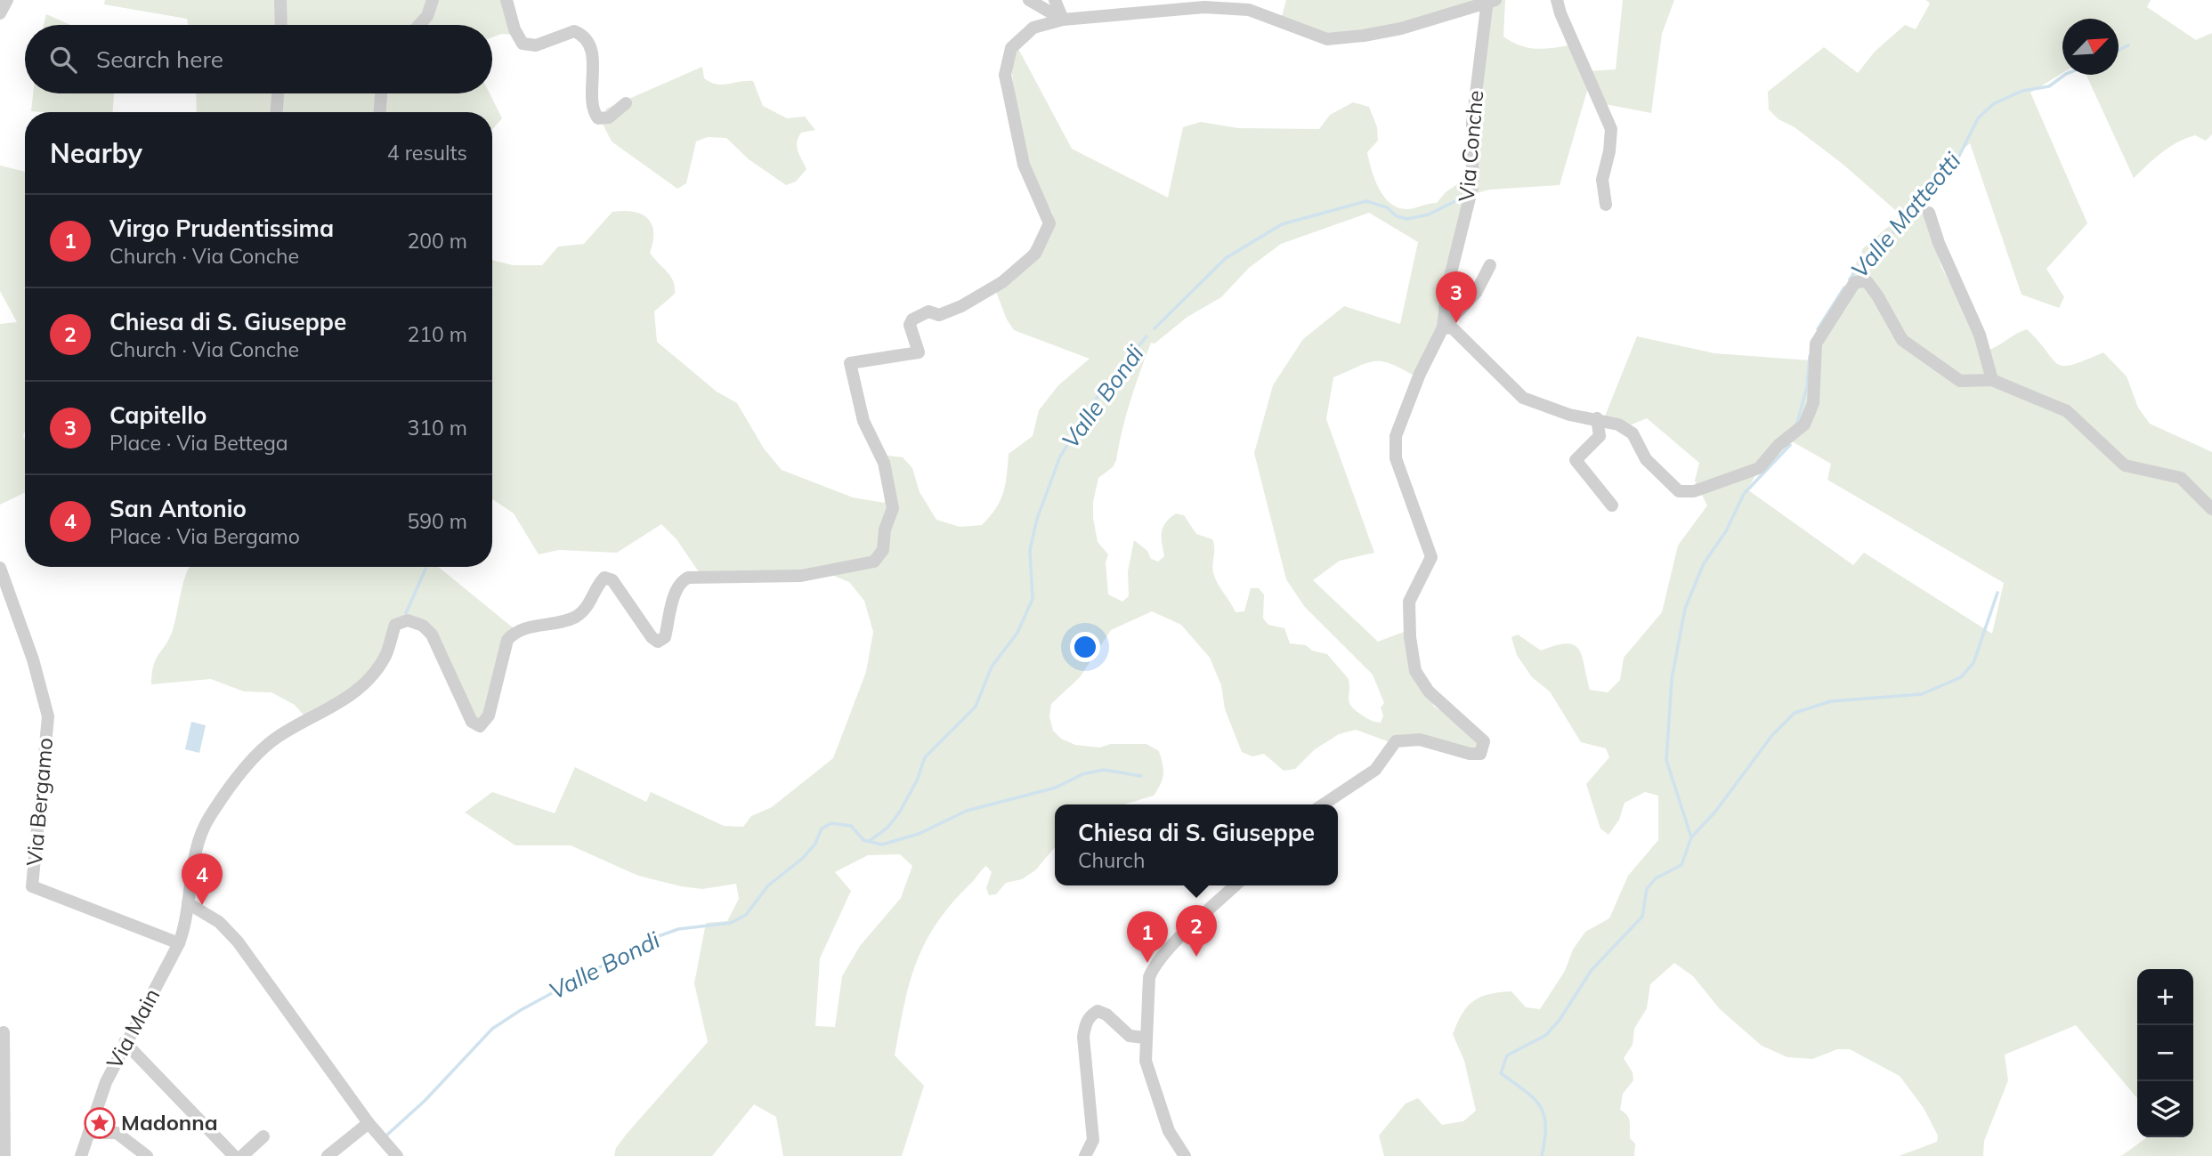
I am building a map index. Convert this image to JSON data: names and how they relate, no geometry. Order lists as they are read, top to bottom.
{
  "streets": {
    "street": ["Via Conche", "Via Bergamo", "Via Main"]
  },
  "crossings": [
    ["Via Bergamo", "Via Main"]
  ],
  "water": ["Valle Matteotti", "Valle Bondi"],
  "places": {
    "place": ["Madonna"]
  },
  "north": "top right",
  "page": {
    "search": "Search here",
    "heading": ["Nearby", "4 results"],
    "list": [
      {
        "mark": "1",
        "name": "Virgo Prudentissima",
        "note": "Church · Via Conche",
        "value": "200 m"
      },
      {
        "mark": "2",
        "name": "Chiesa di S. Giuseppe",
        "note": "Church · Via Conche",
        "value": "210 m"
      },
      {
        "mark": "3",
        "name": "Capitello",
        "note": "Place · Via Bettega",
        "value": "310 m"
      },
      {
        "mark": "4",
        "name": "San Antonio",
        "note": "Place · Via Bergamo",
        "value": "590 m"
      }
    ],
    "pins": [
      "3",
      "4",
      "2",
      "1"
    ],
    "popup": ["Chiesa di S. Giuseppe", "Church"],
    "map_buttons": ["+", "−"]
  }
}
